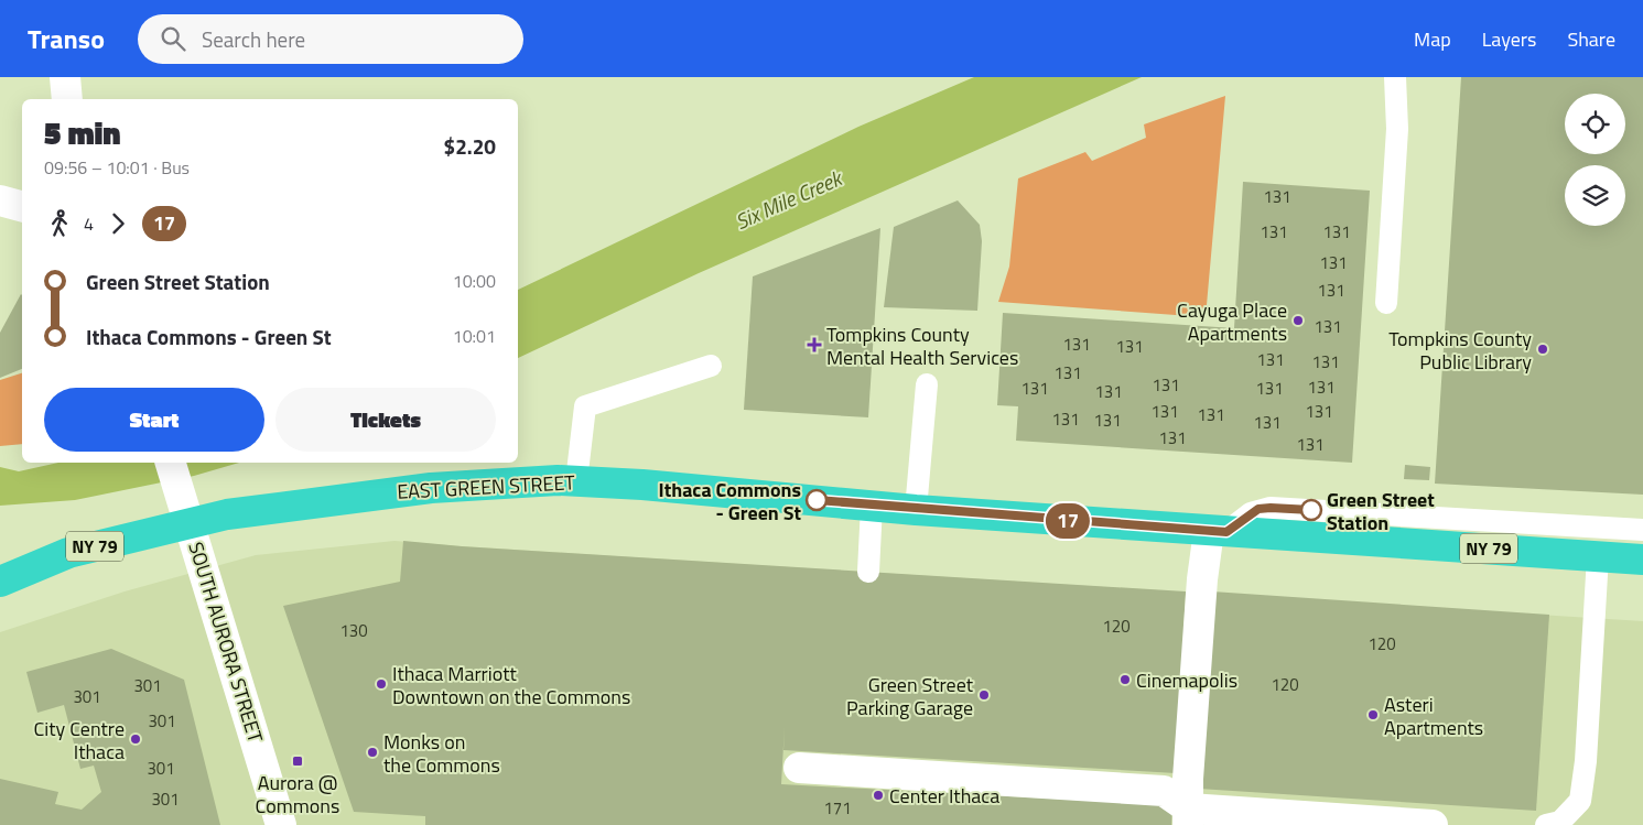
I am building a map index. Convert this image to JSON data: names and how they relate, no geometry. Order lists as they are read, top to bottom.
{
  "streets": {
    "highway": ["EAST GREEN STREET", "NY 79"],
    "street": ["SOUTH AURORA STREET"]
  },
  "water": ["Six Mile Creek"],
  "places": {
    "other": [
      "Cayuga Place Apartments",
      "Tompkins County Public Library",
      "Ithaca Commons - Green St",
      "Green Street Station",
      "Cinemapolis",
      "Ithaca Marriott Downtown on the Commons",
      "Green Street Parking Garage",
      "Asteri Apartments",
      "City Centre Ithaca",
      "Monks on the Commons",
      "Center Ithaca"
    ],
    "health": ["Tompkins County Mental Health Services"],
    "transit": ["Aurora @ Commons"]
  },
  "lines": ["bus line 17"],
  "house_numbers": [
    "131",
    "131",
    "131",
    "131",
    "131",
    "131",
    "131",
    "131",
    "131",
    "131",
    "131",
    "131",
    "131",
    "131",
    "131",
    "131",
    "131",
    "131",
    "131",
    "131",
    "131",
    "131",
    "131",
    "131",
    "120",
    "130",
    "120",
    "120",
    "301",
    "301",
    "301",
    "301",
    "301",
    "171"
  ],
  "page": {
    "header": "Transo",
    "search": "Search here",
    "nav": ["Map", "Layers", "Share"],
    "on_map": "17",
    "heading": ["5 min", "09:56 – 10:01 · Bus", "$2.20"],
    "legs": ["4", "17"],
    "list": [
      {
        "name": "Green Street Station",
        "value": "10:00"
      },
      {
        "name": "Ithaca Commons - Green St",
        "value": "10:01"
      }
    ],
    "buttons": ["Start", "Tickets"]
  }
}
